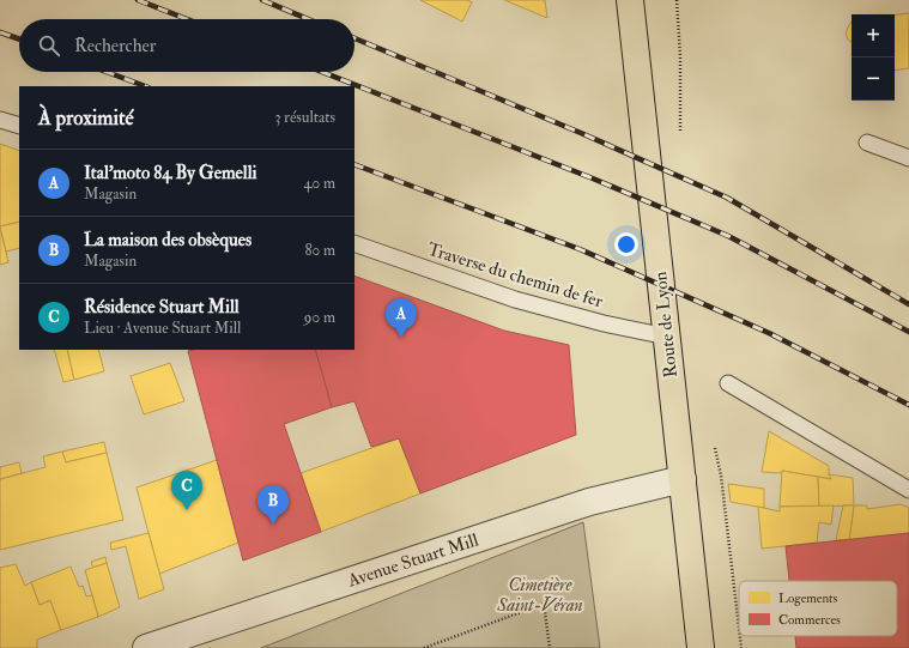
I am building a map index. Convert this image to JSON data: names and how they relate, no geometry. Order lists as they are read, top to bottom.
{
  "streets": {
    "main road": ["Route de Lyon"],
    "street": ["Avenue Stuart Mill"],
    "lane": ["Traverse du chemin de fer"]
  },
  "crossings": [
    ["Traverse du chemin de fer", "Route de Lyon"],
    ["Route de Lyon", "Avenue Stuart Mill"]
  ],
  "parks": ["Cimetière Saint-Véran"],
  "legend": ["Logements", "Commerces"],
  "page": {
    "map_buttons": ["+", "−"],
    "search": "Rechercher",
    "heading": ["À proximité", "3 résultats"],
    "list": [
      {
        "mark": "A",
        "name": "Ital'moto 84 By Gemelli",
        "note": "Magasin",
        "value": "40 m"
      },
      {
        "mark": "B",
        "name": "La maison des obsèques",
        "note": "Magasin",
        "value": "80 m"
      },
      {
        "mark": "C",
        "name": "Résidence Stuart Mill",
        "note": "Lieu · Avenue Stuart Mill",
        "value": "90 m"
      }
    ],
    "pins": ["A", "C", "B"]
  }
}
